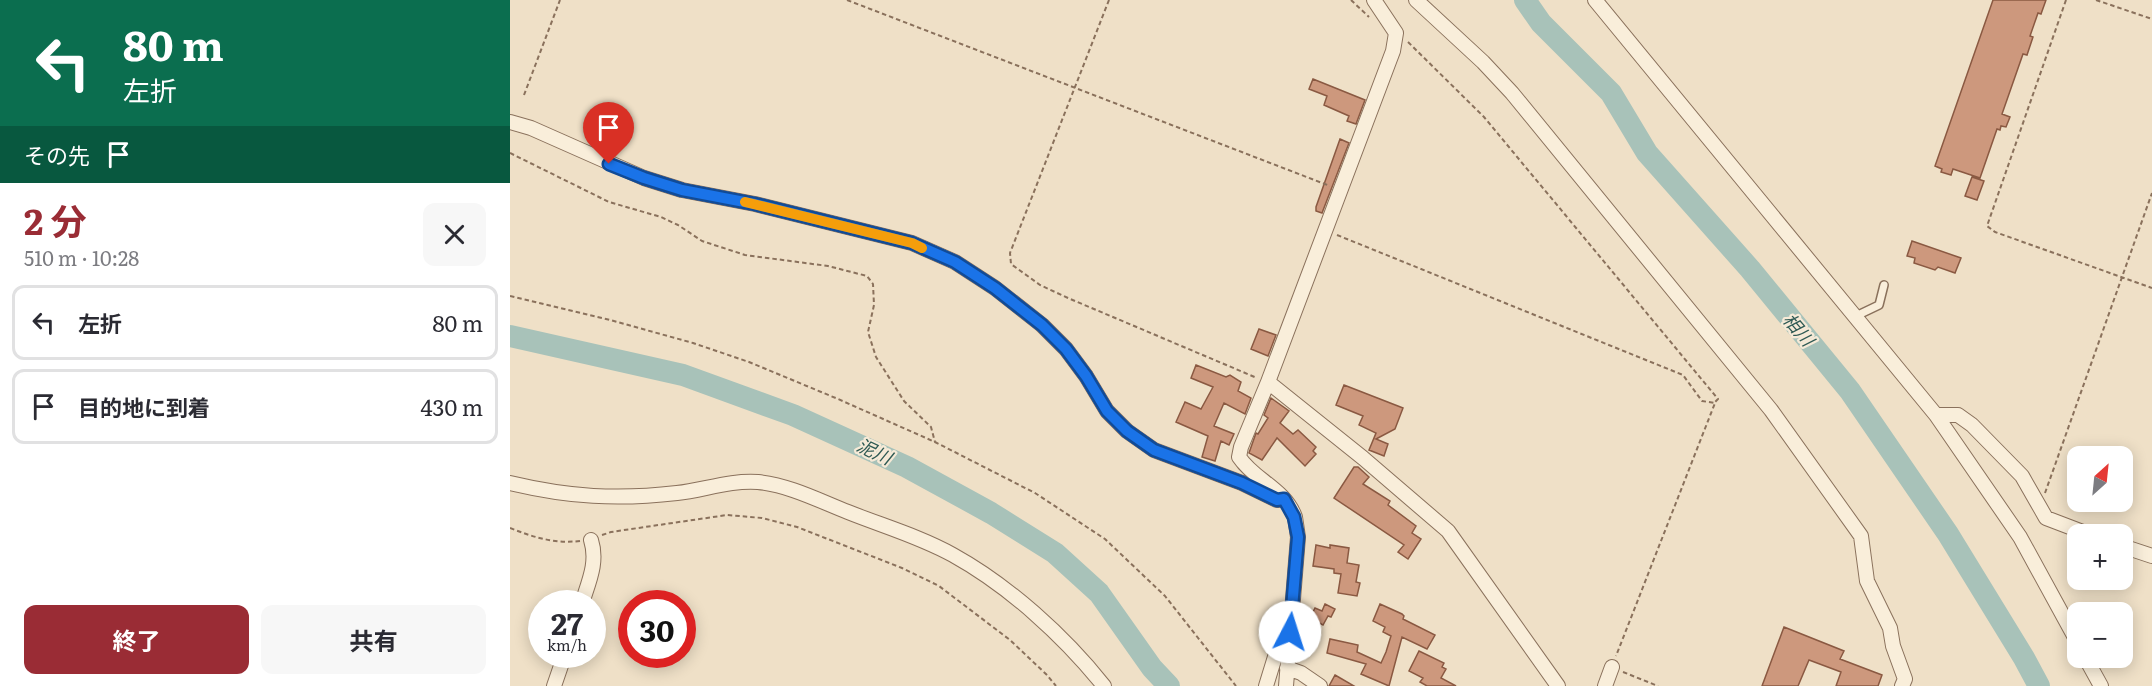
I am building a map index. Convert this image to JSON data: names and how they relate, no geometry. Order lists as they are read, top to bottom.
{
  "water": ["相川", "泥川"],
  "north": "top right",
  "page": {
    "turn": ["80 m", "左折"],
    "then": "その先",
    "heading": ["2 分", "510 m · 10:28"],
    "list": [
      {
        "name": "左折",
        "value": "80 m"
      },
      {
        "name": "目的地に到着",
        "value": "430 m"
      }
    ],
    "map_buttons": ["+", "−"],
    "speed": "27 km/h",
    "limit": "30",
    "buttons": ["終了", "共有"]
  }
}
